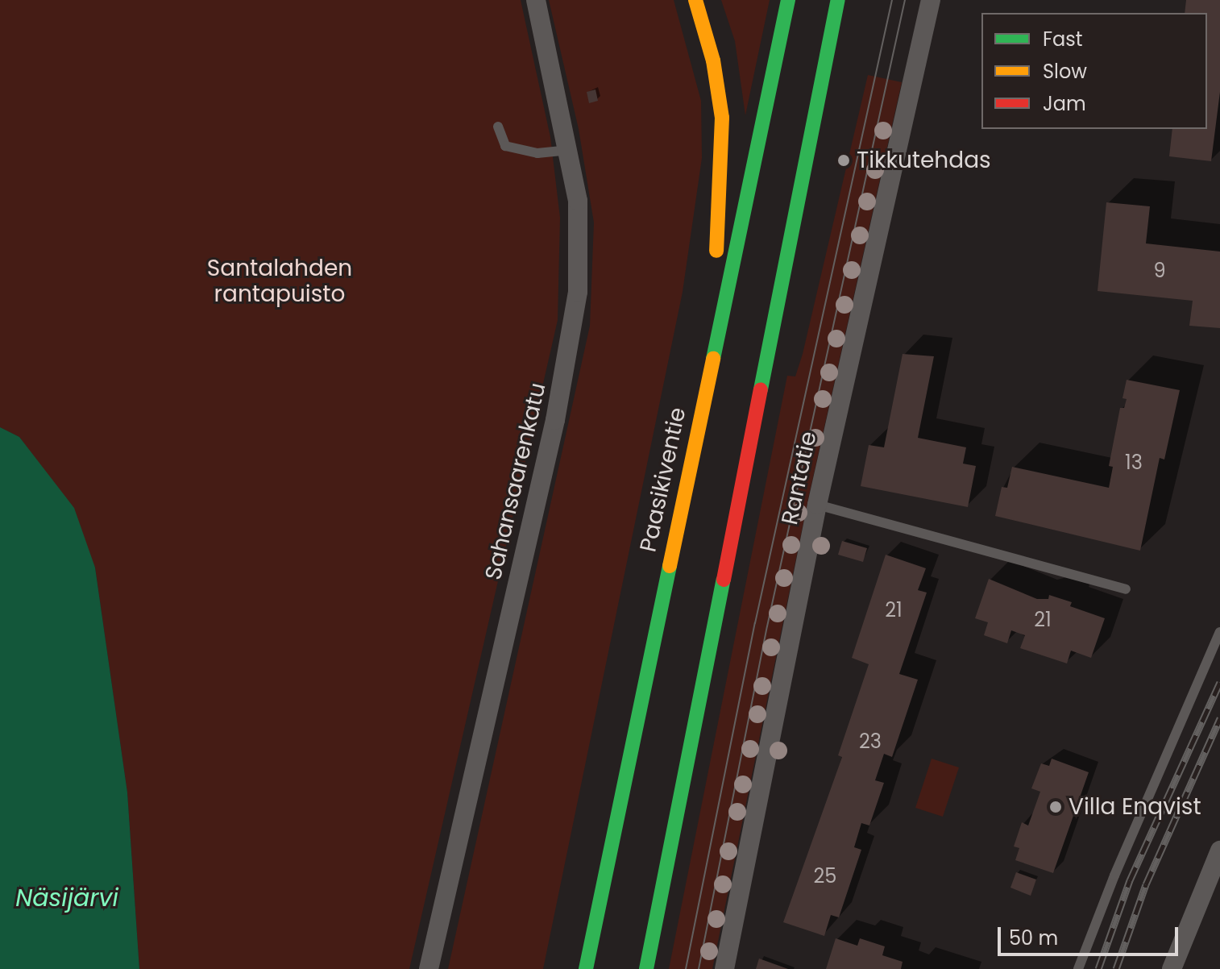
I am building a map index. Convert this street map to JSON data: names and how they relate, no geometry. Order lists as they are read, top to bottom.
{
  "streets": {
    "highway": ["Paasikiventie"],
    "street": ["Rantatie", "Sahansaarenkatu"]
  },
  "water": ["Näsijärvi"],
  "parks": ["Santalahden rantapuisto"],
  "places": ["Tikkutehdas", "Villa Enqvist"],
  "house_numbers": [
    "9",
    "13",
    "21",
    "21",
    "23",
    "25"
  ],
  "legend": ["Fast", "Slow", "Jam"],
  "scale_bar": "50 m"
}
